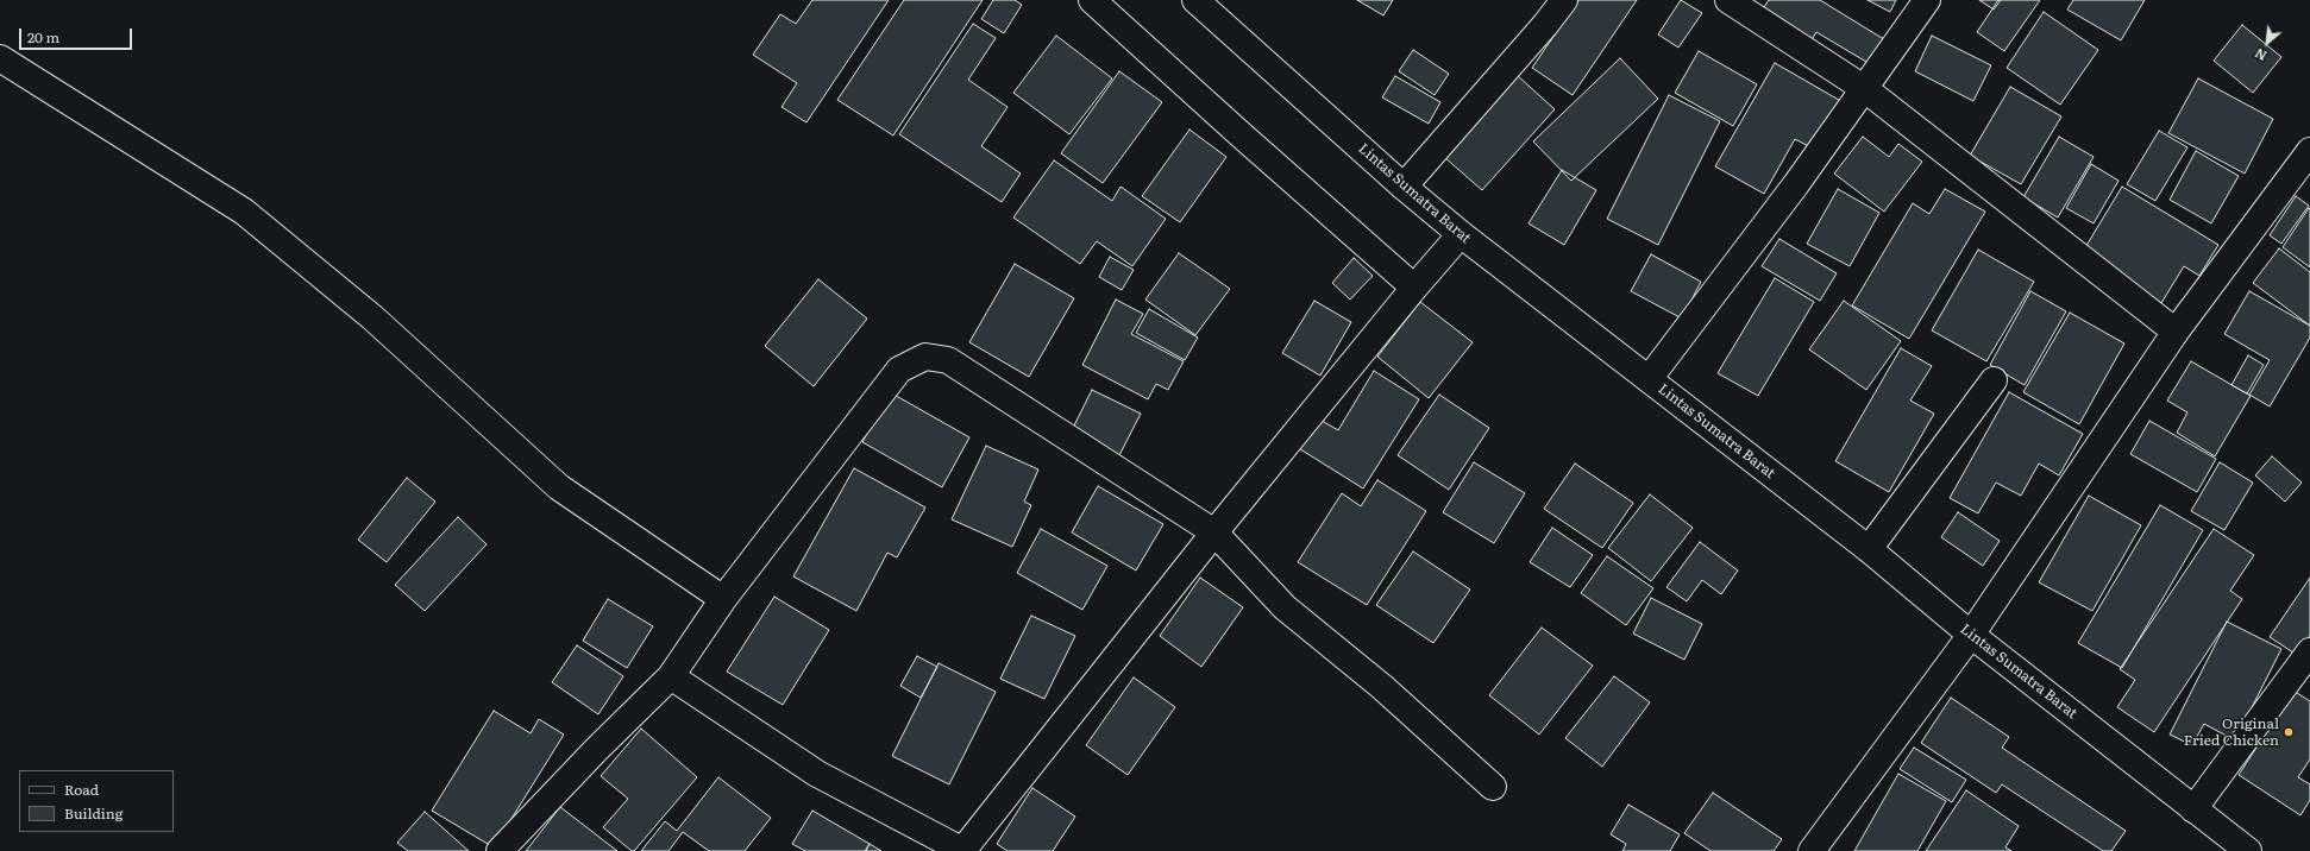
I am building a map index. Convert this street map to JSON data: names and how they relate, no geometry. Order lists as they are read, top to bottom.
{
  "streets": {
    "main road": ["Lintas Sumatra Barat"]
  },
  "places": ["Original Fried Chicken"],
  "legend": ["Road", "Building"],
  "scale_bar": "20 m",
  "north": "bottom left"
}
